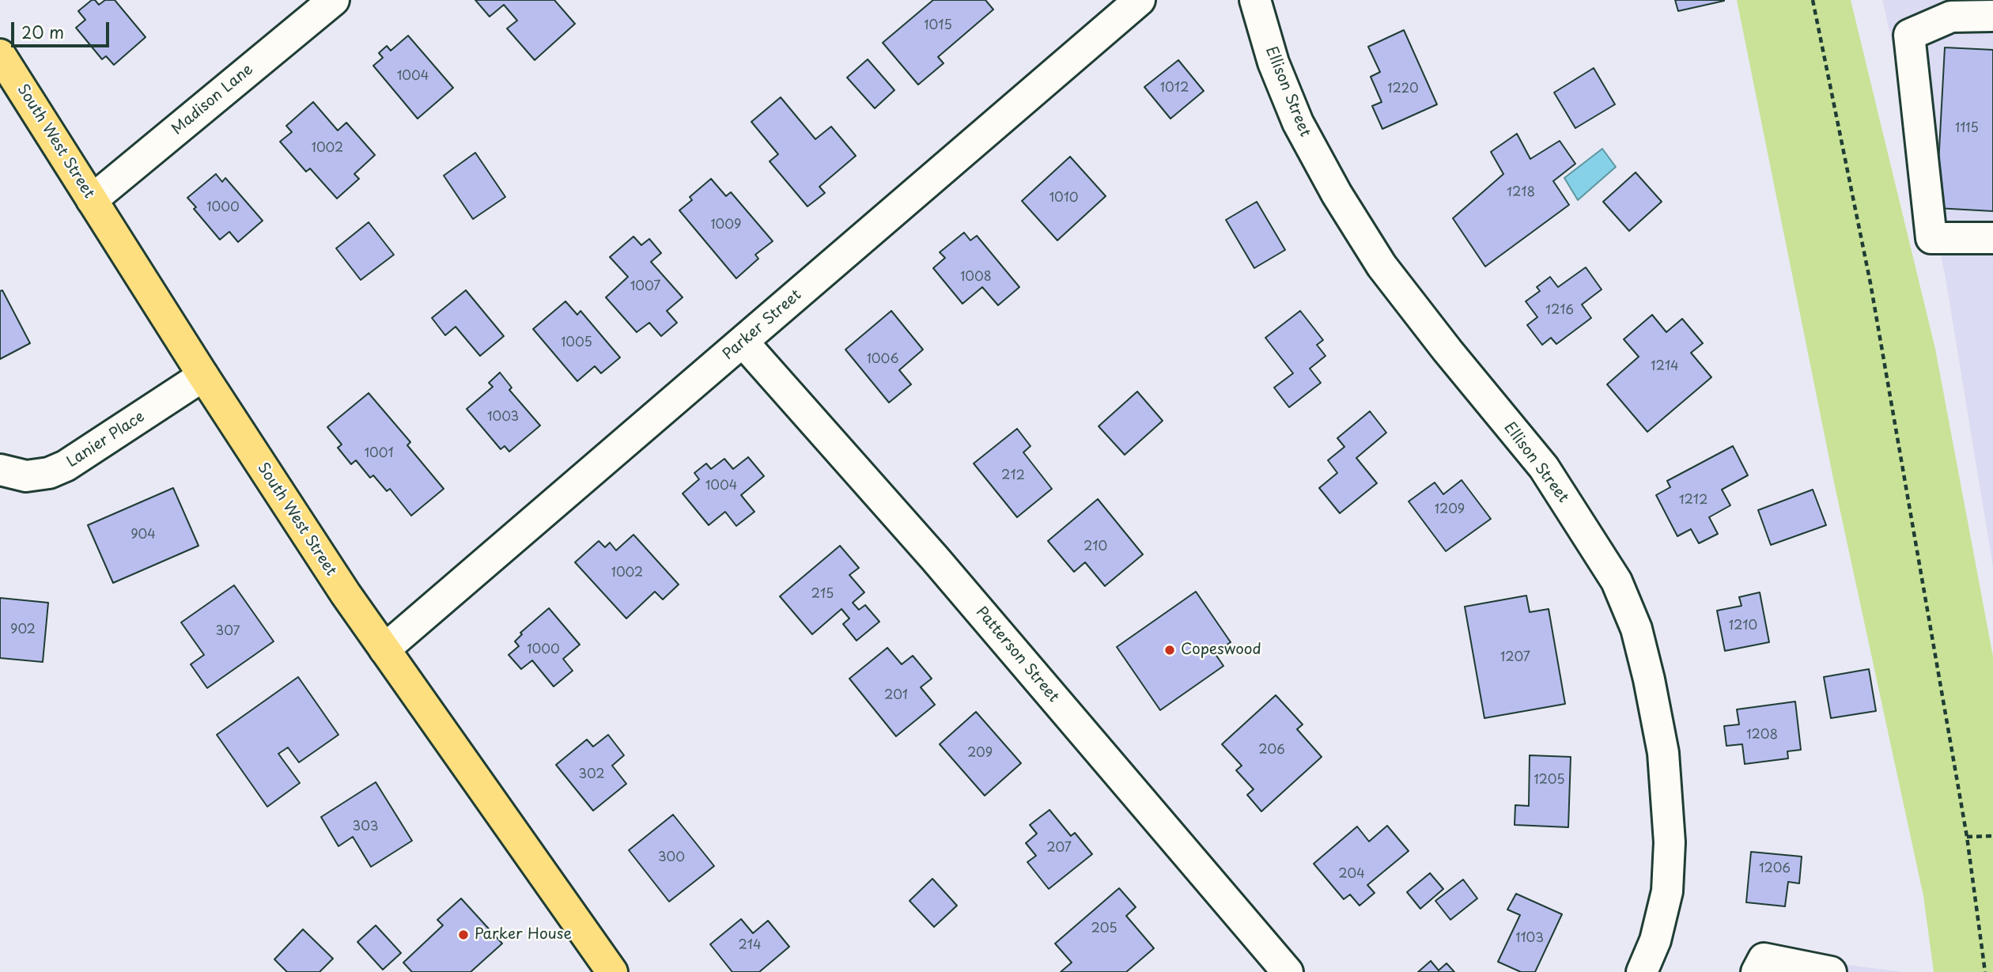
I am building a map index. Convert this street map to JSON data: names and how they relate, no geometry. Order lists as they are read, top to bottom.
{
  "streets": {
    "main road": ["South West Street"],
    "street": [
      "Ellison Street",
      "Madison Lane",
      "Parker Street",
      "Lanier Place",
      "Patterson Street"
    ]
  },
  "crossings": [
    ["Madison Lane", "South West Street"],
    ["South West Street", "Parker Street"],
    ["South West Street", "Lanier Place"],
    ["Parker Street", "Patterson Street"]
  ],
  "places": ["Copeswood", "Parker House"],
  "house_numbers": [
    "1015",
    "1004",
    "1012",
    "1220",
    "1115",
    "1002",
    "1218",
    "1010",
    "1000",
    "1009",
    "1008",
    "1007",
    "1216",
    "1005",
    "1006",
    "1214",
    "1003",
    "1001",
    "212",
    "1004",
    "1212",
    "1209",
    "904",
    "210",
    "1002",
    "215",
    "1210",
    "902",
    "307",
    "1000",
    "1207",
    "201",
    "1208",
    "206",
    "209",
    "302",
    "1205",
    "303",
    "207",
    "300",
    "1206",
    "204",
    "205",
    "1103",
    "214"
  ],
  "scale_bar": "20 m"
}
